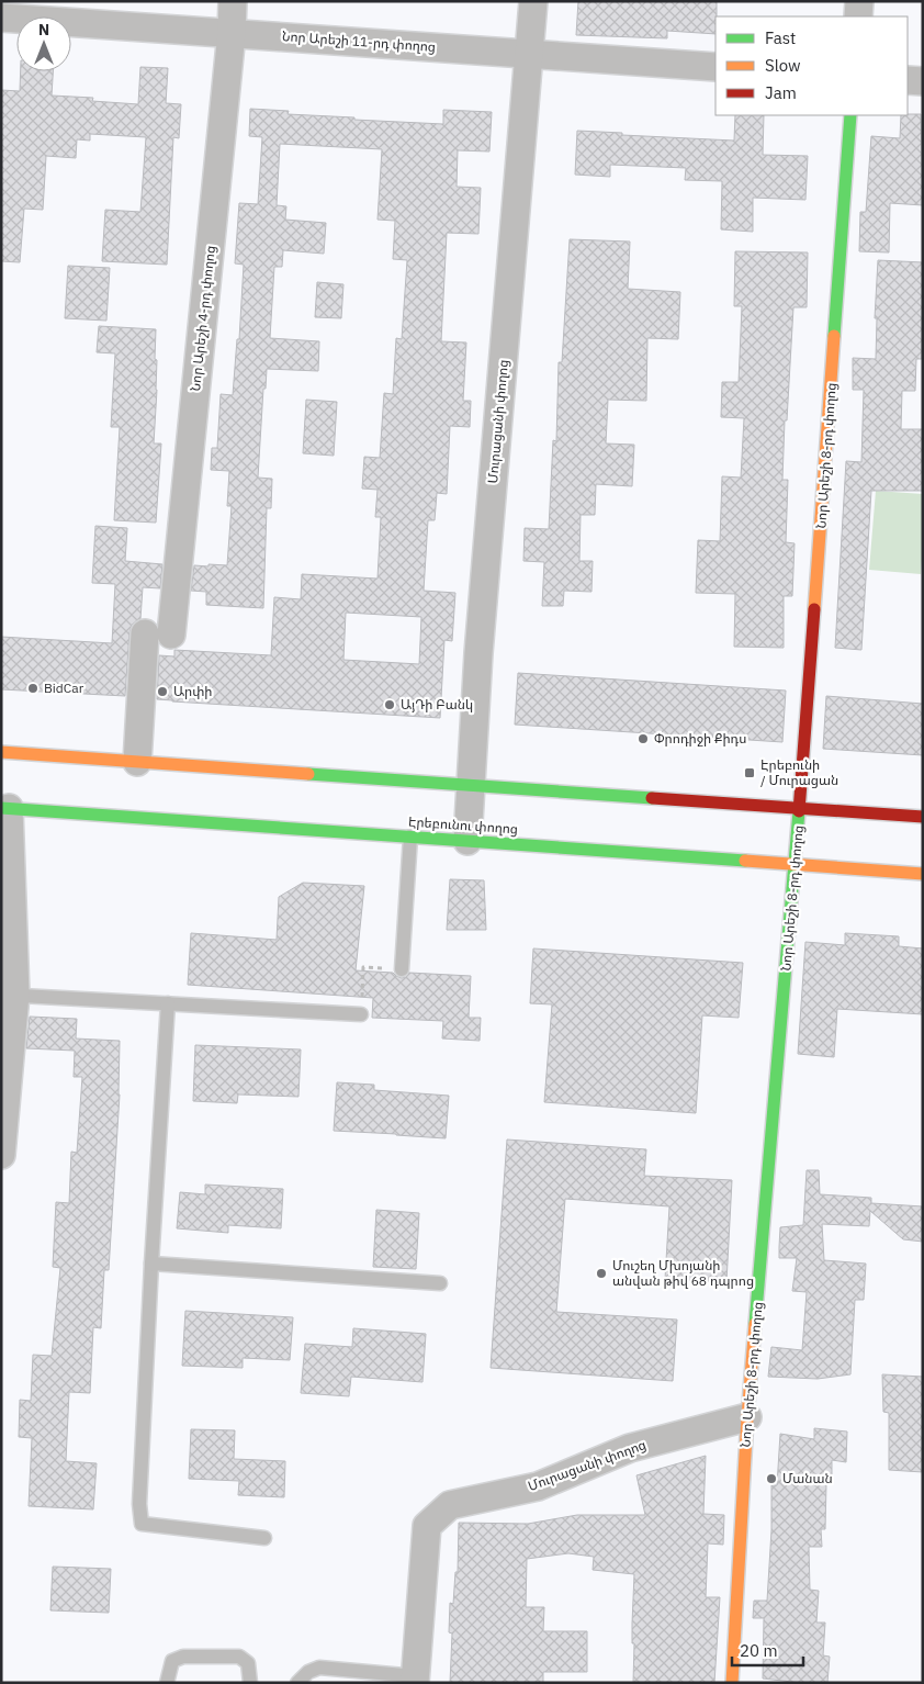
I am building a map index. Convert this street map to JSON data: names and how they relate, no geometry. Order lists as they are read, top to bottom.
{
  "streets": {
    "main road": ["Նոր Արեշի 8-րդ փողոց", "Էրեբունու փողոց"],
    "street": ["Նոր Արեշի 11-րդ փողոց", "Նոր Արեշի 4-րդ փողոց", "Մուրացանի փողոց"]
  },
  "crossings": [
    ["Նոր Արեշի 11-րդ փողոց", "Նոր Արեշի 4-րդ փողոց"],
    ["Նոր Արեշի 11-րդ փողոց", "Մուրացանի փողոց"],
    ["Մուրացանի փողոց", "Նոր Արեշի 8-րդ փողոց"],
    ["Մուրացանի փողոց", "Էրեբունու փողոց"],
    ["Նոր Արեշի 8-րդ փողոց", "Էրեբունու փողոց"]
  ],
  "places": {
    "other": [
      "BidCar",
      "Արփի",
      "ԱյԴի Բանկ",
      "Փրոդիջի Քիդս",
      "Մուշեղ Մխոյանի անվան թիվ 68 դպրոց",
      "Մանան"
    ],
    "transit": ["Էրեբունի / Մուրացան"]
  },
  "legend": ["Fast", "Slow", "Jam"],
  "scale_bar": "20 m",
  "north": "top"
}
